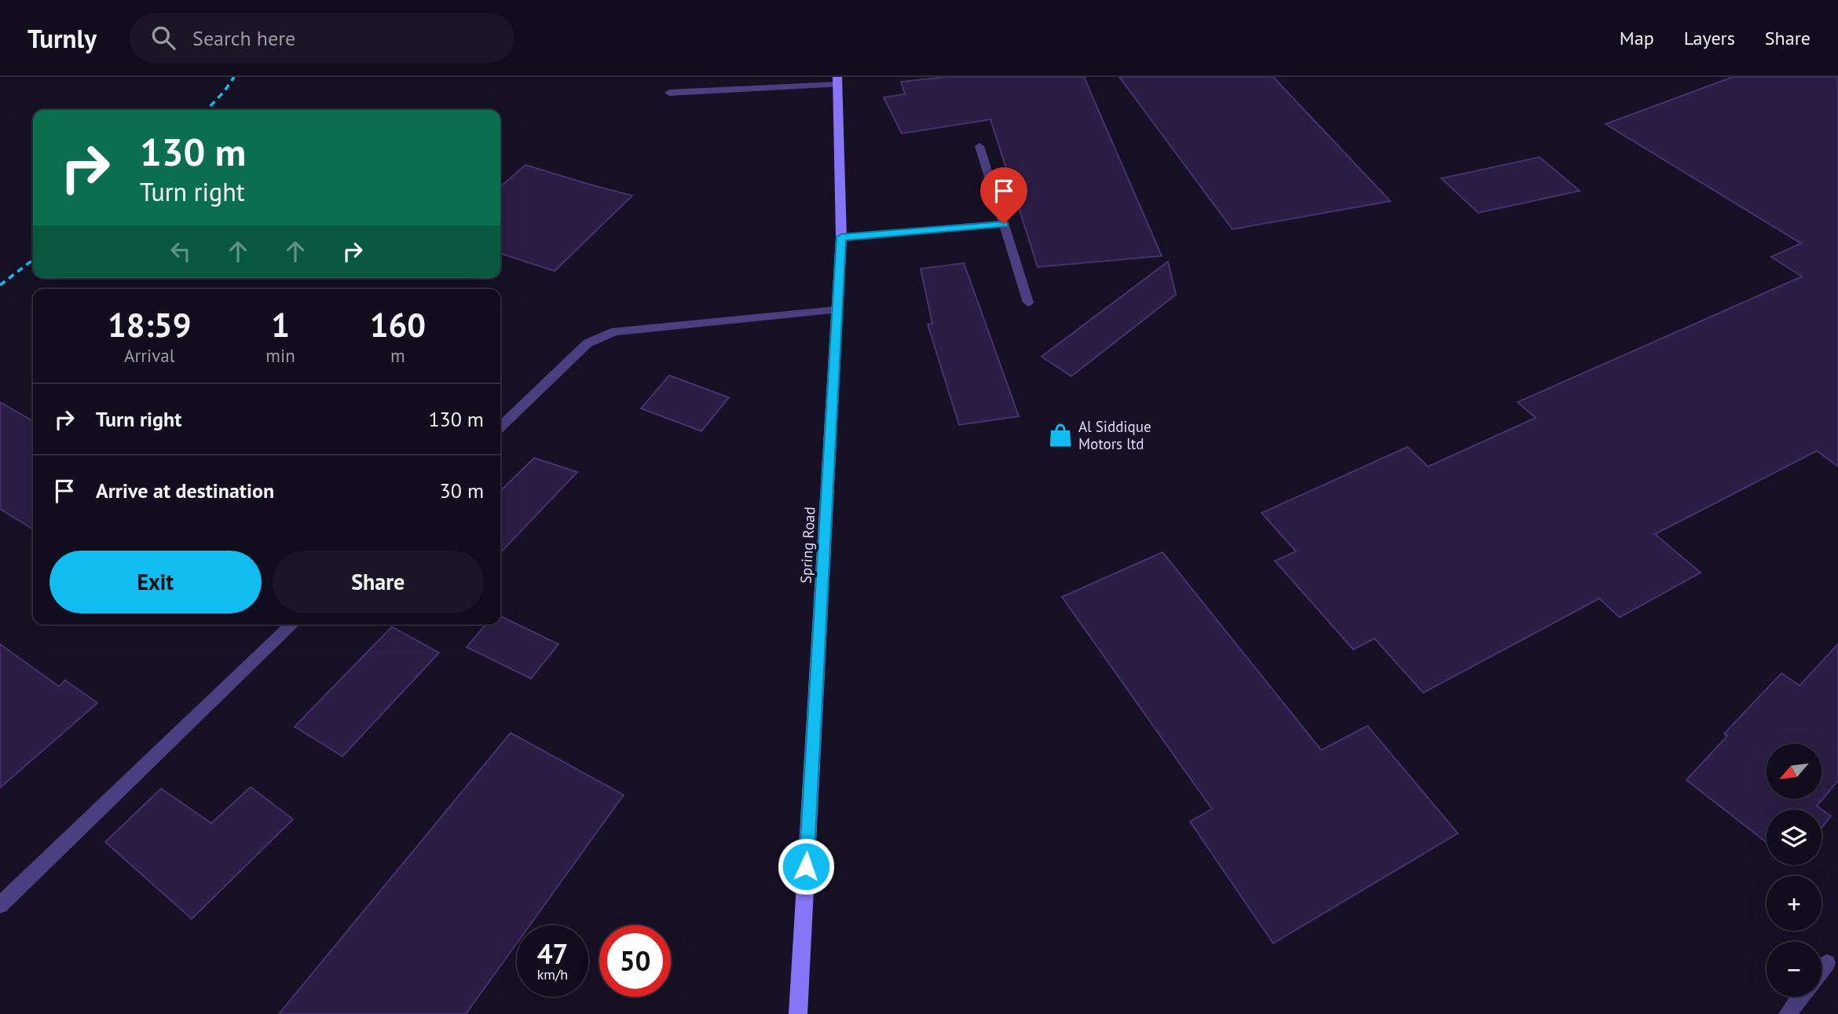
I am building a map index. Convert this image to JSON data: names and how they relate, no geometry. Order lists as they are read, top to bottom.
{
  "streets": {
    "main road": ["Spring Road"]
  },
  "places": {
    "shop": ["Al Siddique Motors ltd"]
  },
  "north": "bottom left",
  "page": {
    "header": "Turnly",
    "search": "Search here",
    "nav": ["Map", "Layers", "Share"],
    "turn": ["130 m", "Turn right"],
    "eta": [
      "18:59",
      "Arrival",
      "1",
      "min",
      "160",
      "m"
    ],
    "list": [
      {
        "name": "Turn right",
        "value": "130 m"
      },
      {
        "name": "Arrive at destination",
        "value": "30 m"
      }
    ],
    "buttons": ["Exit", "Share"],
    "map_buttons": ["+", "−"],
    "speed": "47 km/h",
    "limit": "50"
  }
}
